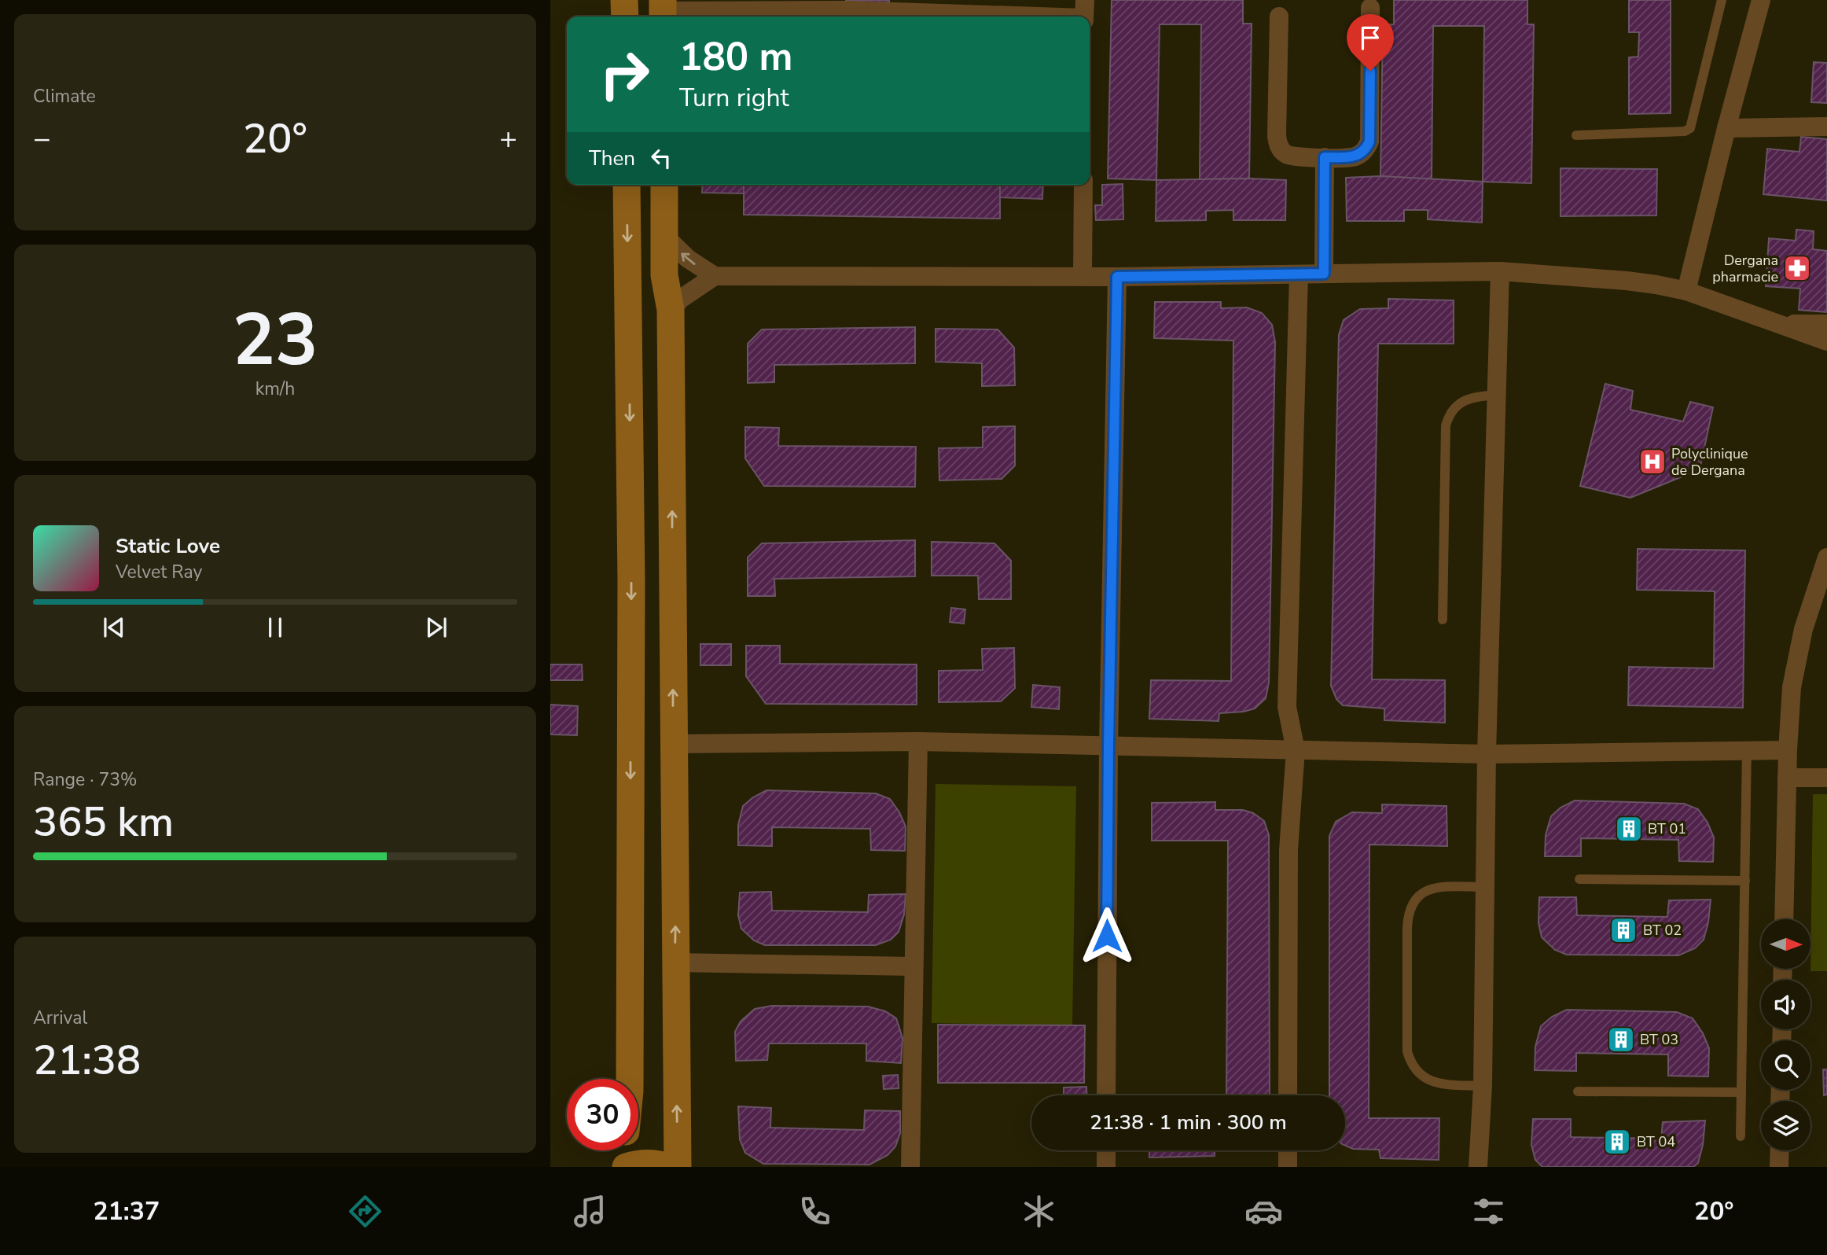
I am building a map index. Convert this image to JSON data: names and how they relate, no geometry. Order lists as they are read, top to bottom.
{
  "places": {
    "pharmacy": ["Dergana pharmacie"],
    "hospital": ["Polyclinique de Dergana"],
    "building": [
      "BT 01",
      "BT 02",
      "BT 03",
      "BT 04"
    ]
  },
  "north": "right",
  "page": {
    "tile": [
      "Climate",
      ["23", "km/h"],
      ["Range · 73%", "365 km"],
      ["Arrival", "21:38"]
    ],
    "turn": ["180 m", "Turn right"],
    "heat": ["−", "20°", "+"],
    "then": "Then",
    "song": ["Static Love", "Velvet Ray"],
    "limit": "30",
    "trip": "21:38 · 1 min · 300 m",
    "tabs": ["21:37", "20°"]
  }
}
